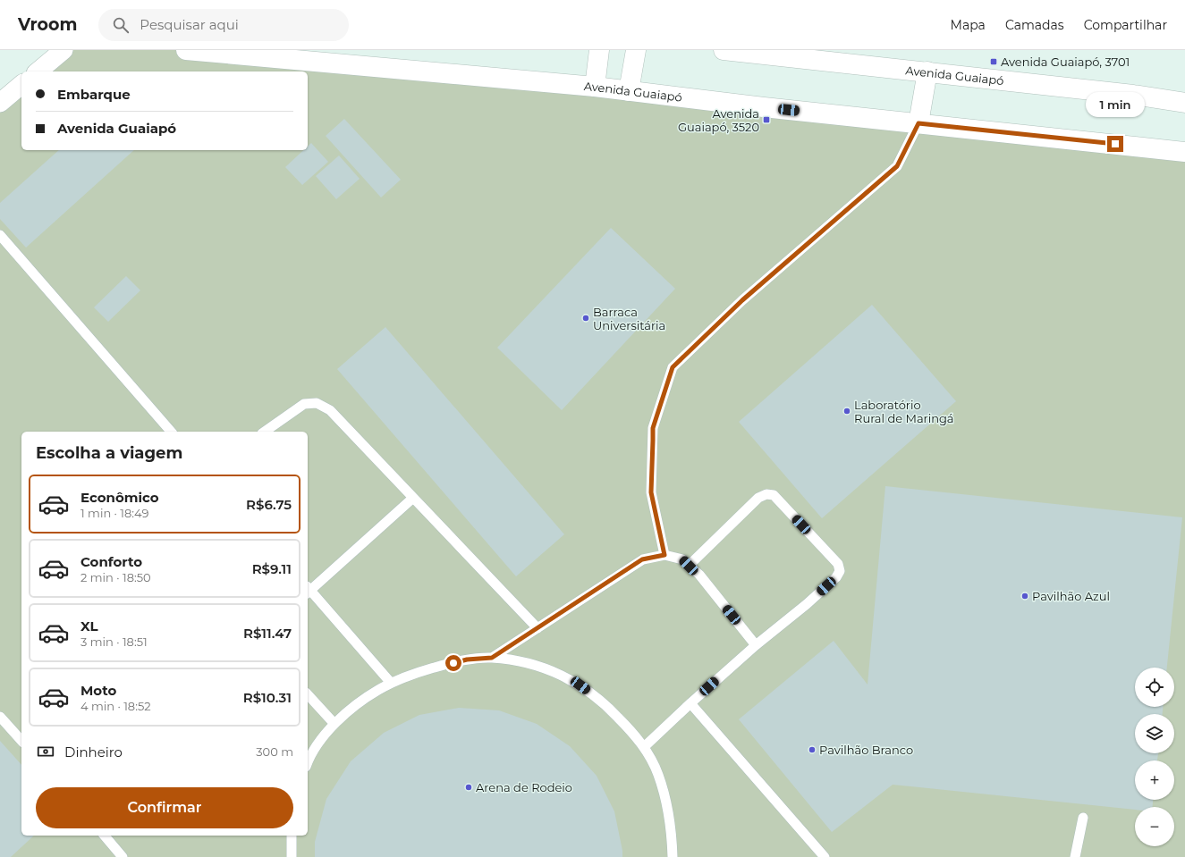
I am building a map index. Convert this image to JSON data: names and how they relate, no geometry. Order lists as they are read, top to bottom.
{
  "streets": {
    "main road": ["Avenida Guaiapó"]
  },
  "places": {
    "transit": ["Avenida Guaiapó, 3701", "Avenida Guaiapó, 3520"],
    "other": [
      "Barraca Universitária",
      "Laboratório Rural de Maringá",
      "Pavilhão Azul",
      "Pavilhão Branco",
      "Arena de Rodeio"
    ]
  },
  "page": {
    "header": "Vroom",
    "search": "Pesquisar aqui",
    "nav": ["Mapa", "Camadas", "Compartilhar"],
    "banner": ["Embarque", "Avenida Guaiapó"],
    "bubble": "1 min",
    "heading": "Escolha a viagem",
    "list": [
      {
        "name": "Econômico",
        "note": "1 min · 18:49",
        "value": "R$6.75"
      },
      {
        "name": "Conforto",
        "note": "2 min · 18:50",
        "value": "R$9.11"
      },
      {
        "name": "XL",
        "note": "3 min · 18:51",
        "value": "R$11.47"
      },
      {
        "name": "Moto",
        "note": "4 min · 18:52",
        "value": "R$10.31"
      }
    ],
    "map_buttons": ["+", "−"],
    "pay": ["Dinheiro", "300 m"],
    "buttons": "Confirmar"
  }
}
